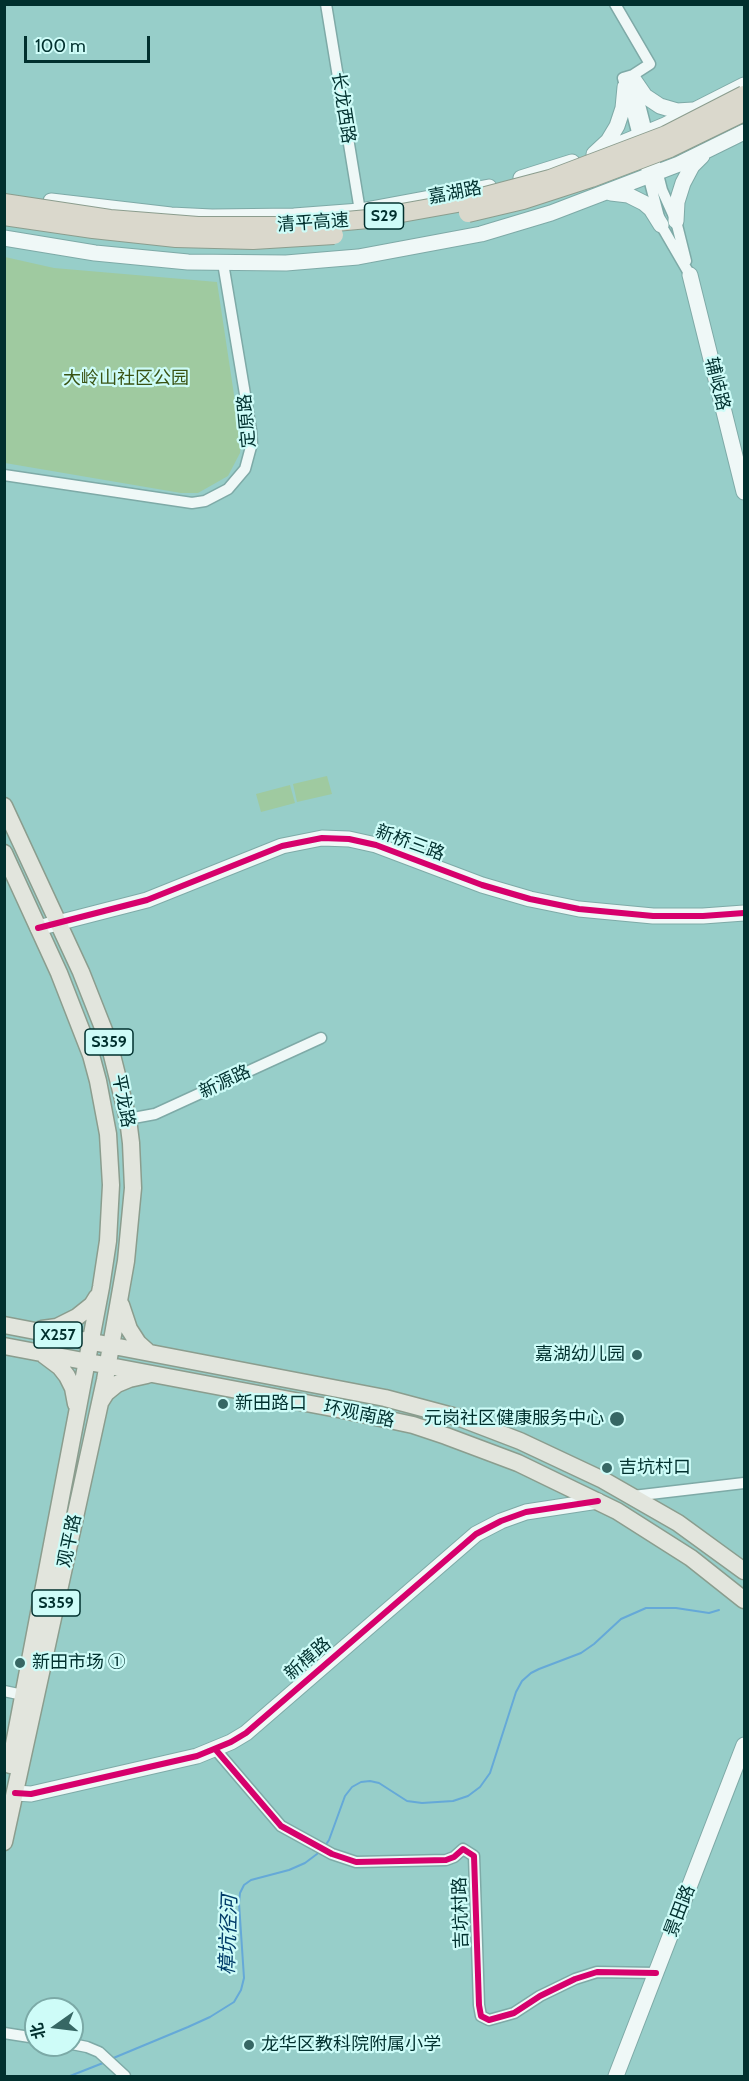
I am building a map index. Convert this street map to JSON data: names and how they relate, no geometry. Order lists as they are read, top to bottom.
{
  "streets": {
    "highway": ["S29", "清平高速"],
    "main road": [
      "S359",
      "平龙路",
      "X257",
      "环观南路",
      "观平路"
    ],
    "street": [
      "长龙西路",
      "嘉湖路",
      "辅岐路",
      "定原路",
      "新桥三路",
      "新源路",
      "新樟路",
      "景田路",
      "吉坑村路"
    ]
  },
  "crossings": [
    ["长龙西路", "嘉湖路"],
    ["新桥三路", "平龙路"],
    ["新源路", "平龙路"],
    ["平龙路", "环观南路"],
    ["平龙路", "观平路"],
    ["环观南路", "观平路"],
    ["环观南路", "新樟路"],
    ["观平路", "新樟路"],
    ["新樟路", "吉坑村路"],
    ["景田路", "吉坑村路"]
  ],
  "water": ["樟坑径河"],
  "parks": ["大岭山社区公园"],
  "places": [
    "嘉湖幼儿园",
    "新田路口",
    "元岗社区健康服务中心",
    "吉坑村口",
    "新田市场 ①",
    "龙华区教科院附属小学"
  ],
  "scale_bar": "100 m",
  "north": "left"
}
